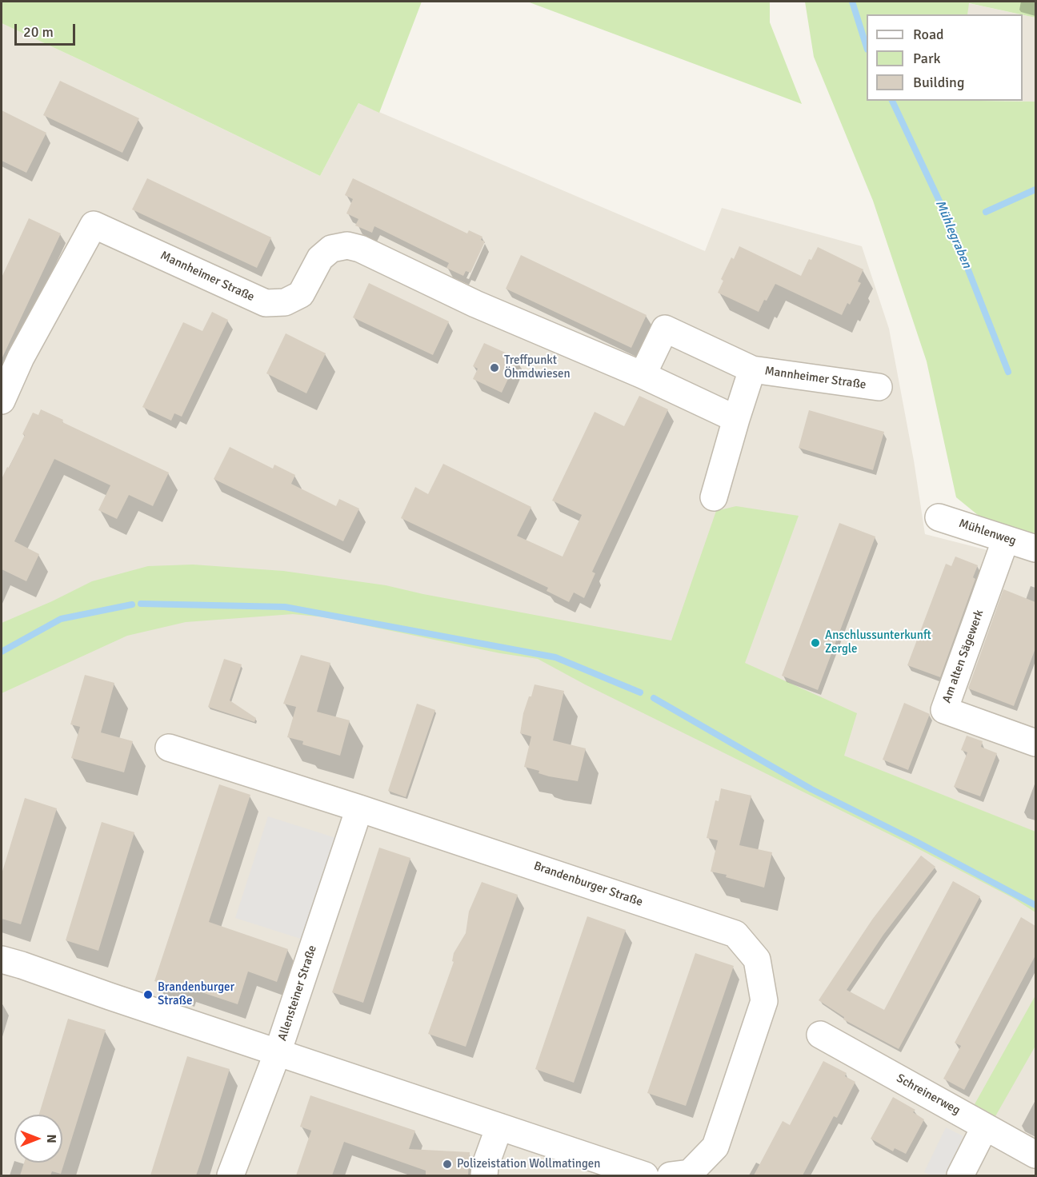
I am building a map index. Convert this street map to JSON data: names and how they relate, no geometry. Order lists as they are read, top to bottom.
{
  "streets": {
    "street": [
      "Mannheimer Straße",
      "Mühlenweg",
      "Am alten Sägewerk",
      "Brandenburger Straße",
      "Allensteiner Straße",
      "Schreinerweg"
    ]
  },
  "crossings": [
    ["Mühlenweg", "Am alten Sägewerk"],
    ["Brandenburger Straße", "Allensteiner Straße"]
  ],
  "water": ["Mühlegraben"],
  "places": [
    "Treffpunkt Öhmdwiesen",
    "Anschlussunterkunft Zergle",
    "Brandenburger Straße",
    "Polizeistation Wollmatingen"
  ],
  "legend": ["Road", "Park", "Building"],
  "scale_bar": "20 m",
  "north": "right"
}
